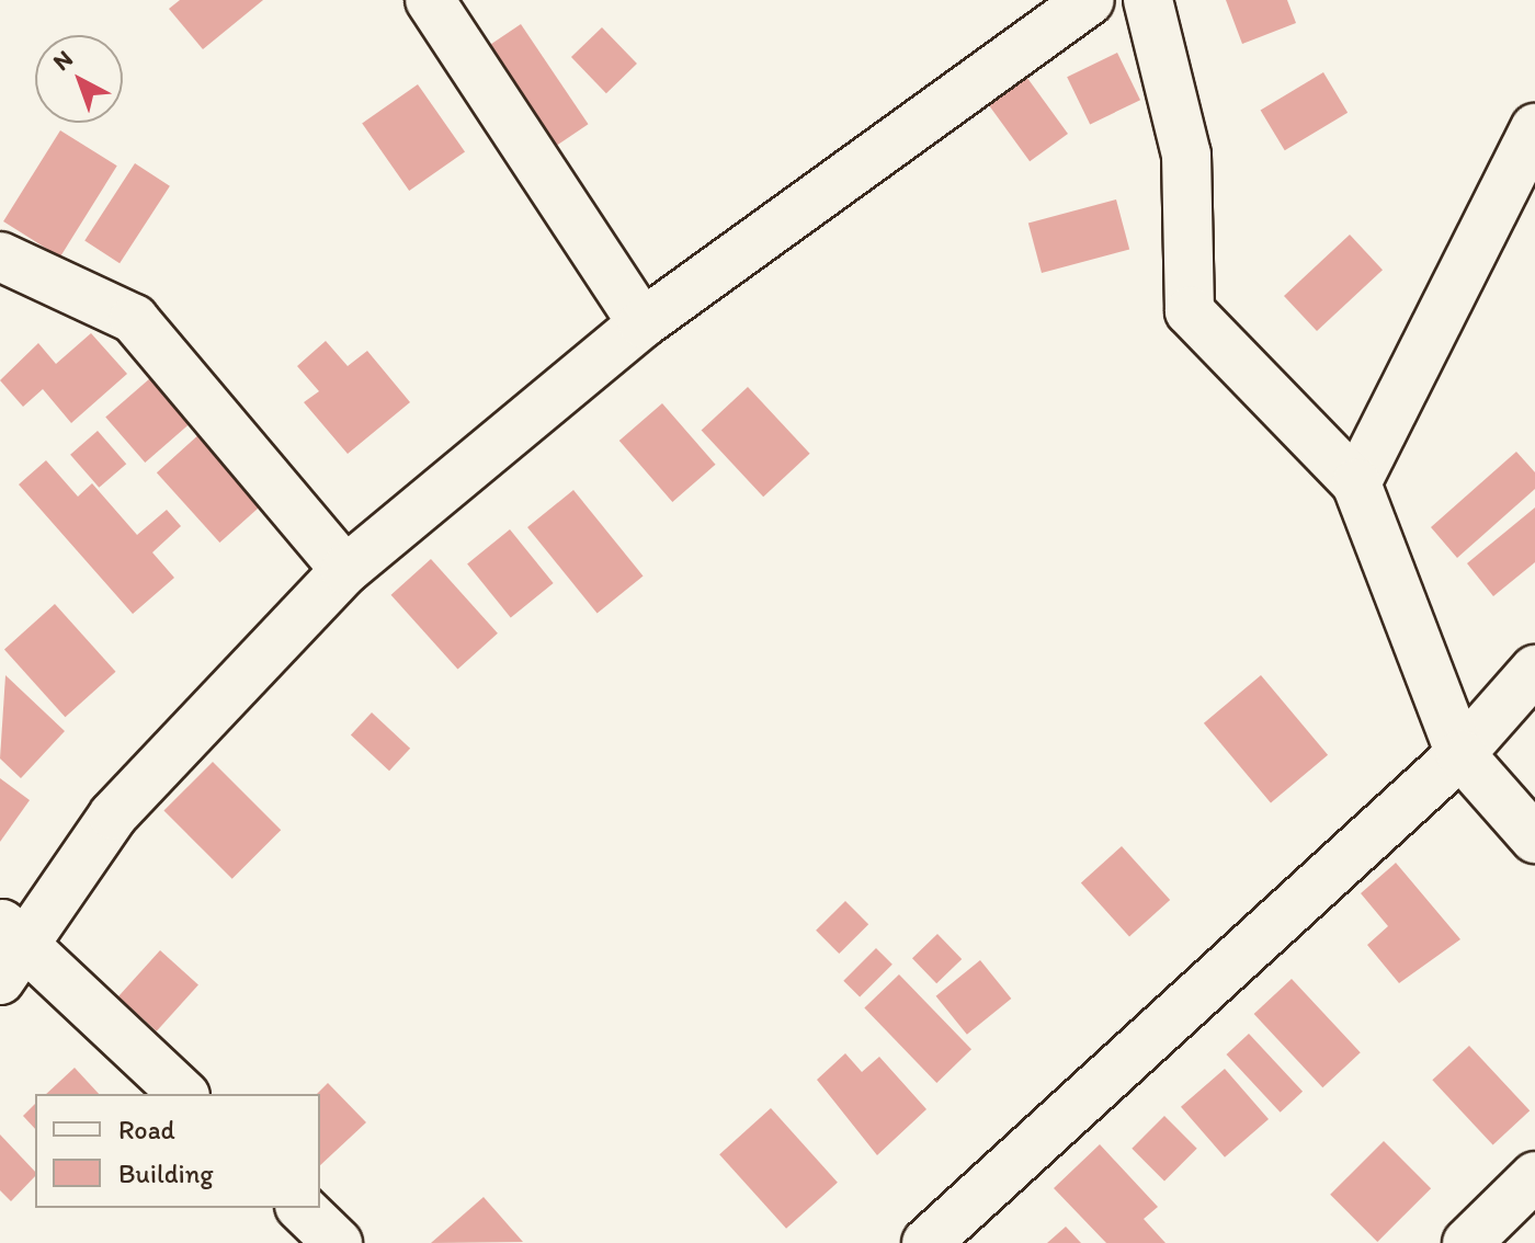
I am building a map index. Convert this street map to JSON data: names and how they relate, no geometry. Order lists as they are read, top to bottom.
{
  "legend": ["Road", "Building"],
  "north": "top left"
}
